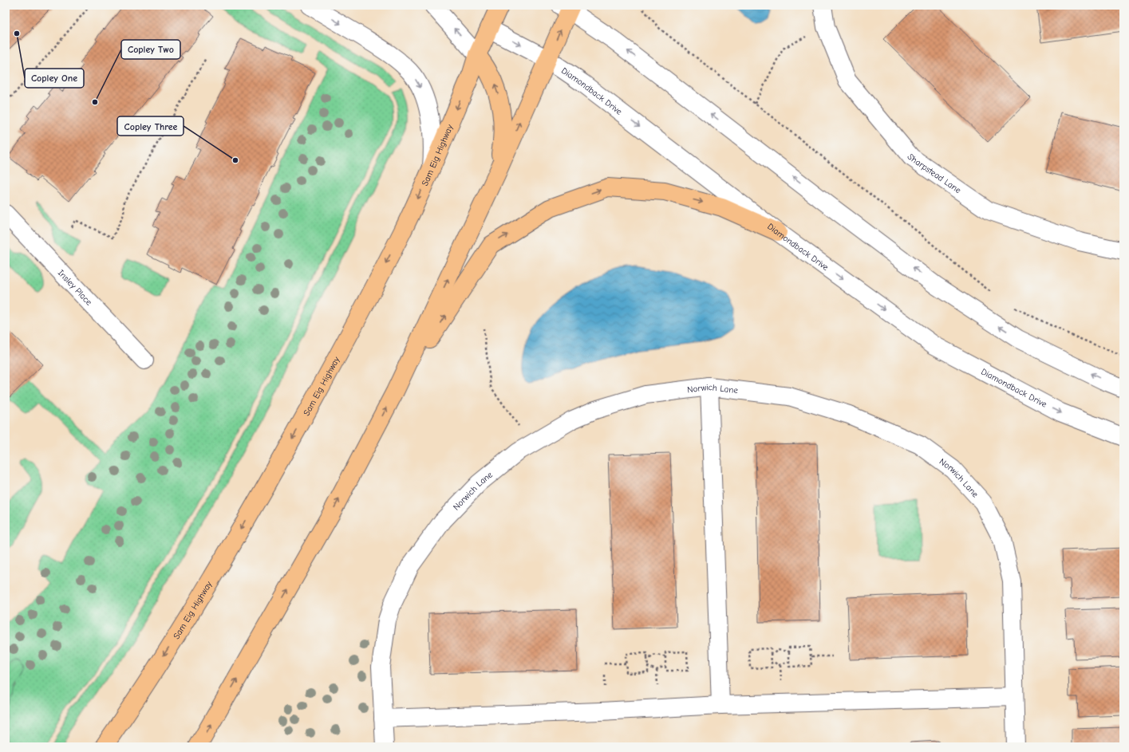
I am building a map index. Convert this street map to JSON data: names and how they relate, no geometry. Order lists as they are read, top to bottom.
{
  "streets": {
    "main road": ["Sam Eig Highway"],
    "street": [
      "Diamondback Drive",
      "Sharpstead Lane",
      "Insley Place",
      "Norwich Lane"
    ]
  },
  "crossings": [
    ["Diamondback Drive", "Sam Eig Highway"]
  ],
  "places": ["Copley One", "Copley Two", "Copley Three"]
}
